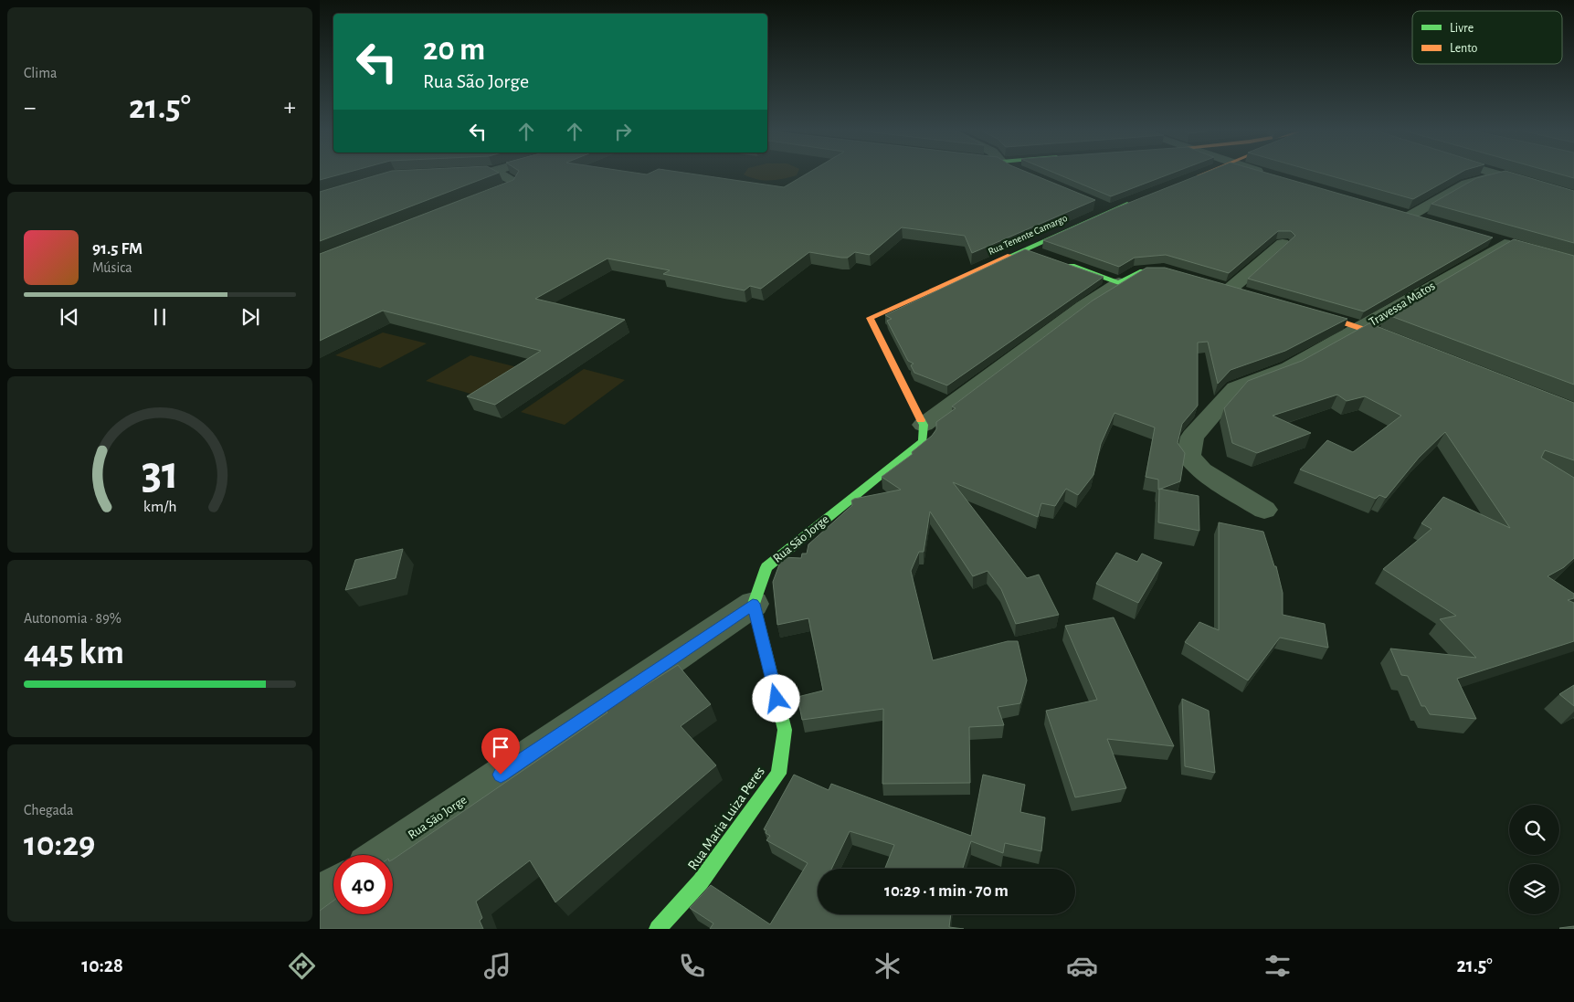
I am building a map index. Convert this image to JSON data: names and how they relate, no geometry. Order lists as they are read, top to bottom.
{
  "streets": {
    "street": [
      "Rua Tenente Camargo",
      "Travessa Matos",
      "Rua São Jorge",
      "Rua Maria Luiza Peres"
    ]
  },
  "crossings": [
    ["Rua Tenente Camargo", "Rua São Jorge"],
    ["Rua São Jorge", "Rua Maria Luiza Peres"]
  ],
  "legend": ["Livre", "Lento"],
  "page": {
    "tile": [
      "Clima",
      ["Autonomia · 89%", "445 km"],
      ["Chegada", "10:29"]
    ],
    "turn": ["20 m", "Rua São Jorge"],
    "heat": ["−", "21.5°", "+"],
    "song": ["91.5 FM", "Música"],
    "limit": "40",
    "trip": "10:29 · 1 min · 70 m",
    "tabs": ["10:28", "21.5°"],
    "gauge": ["31", "km/h"]
  }
}
